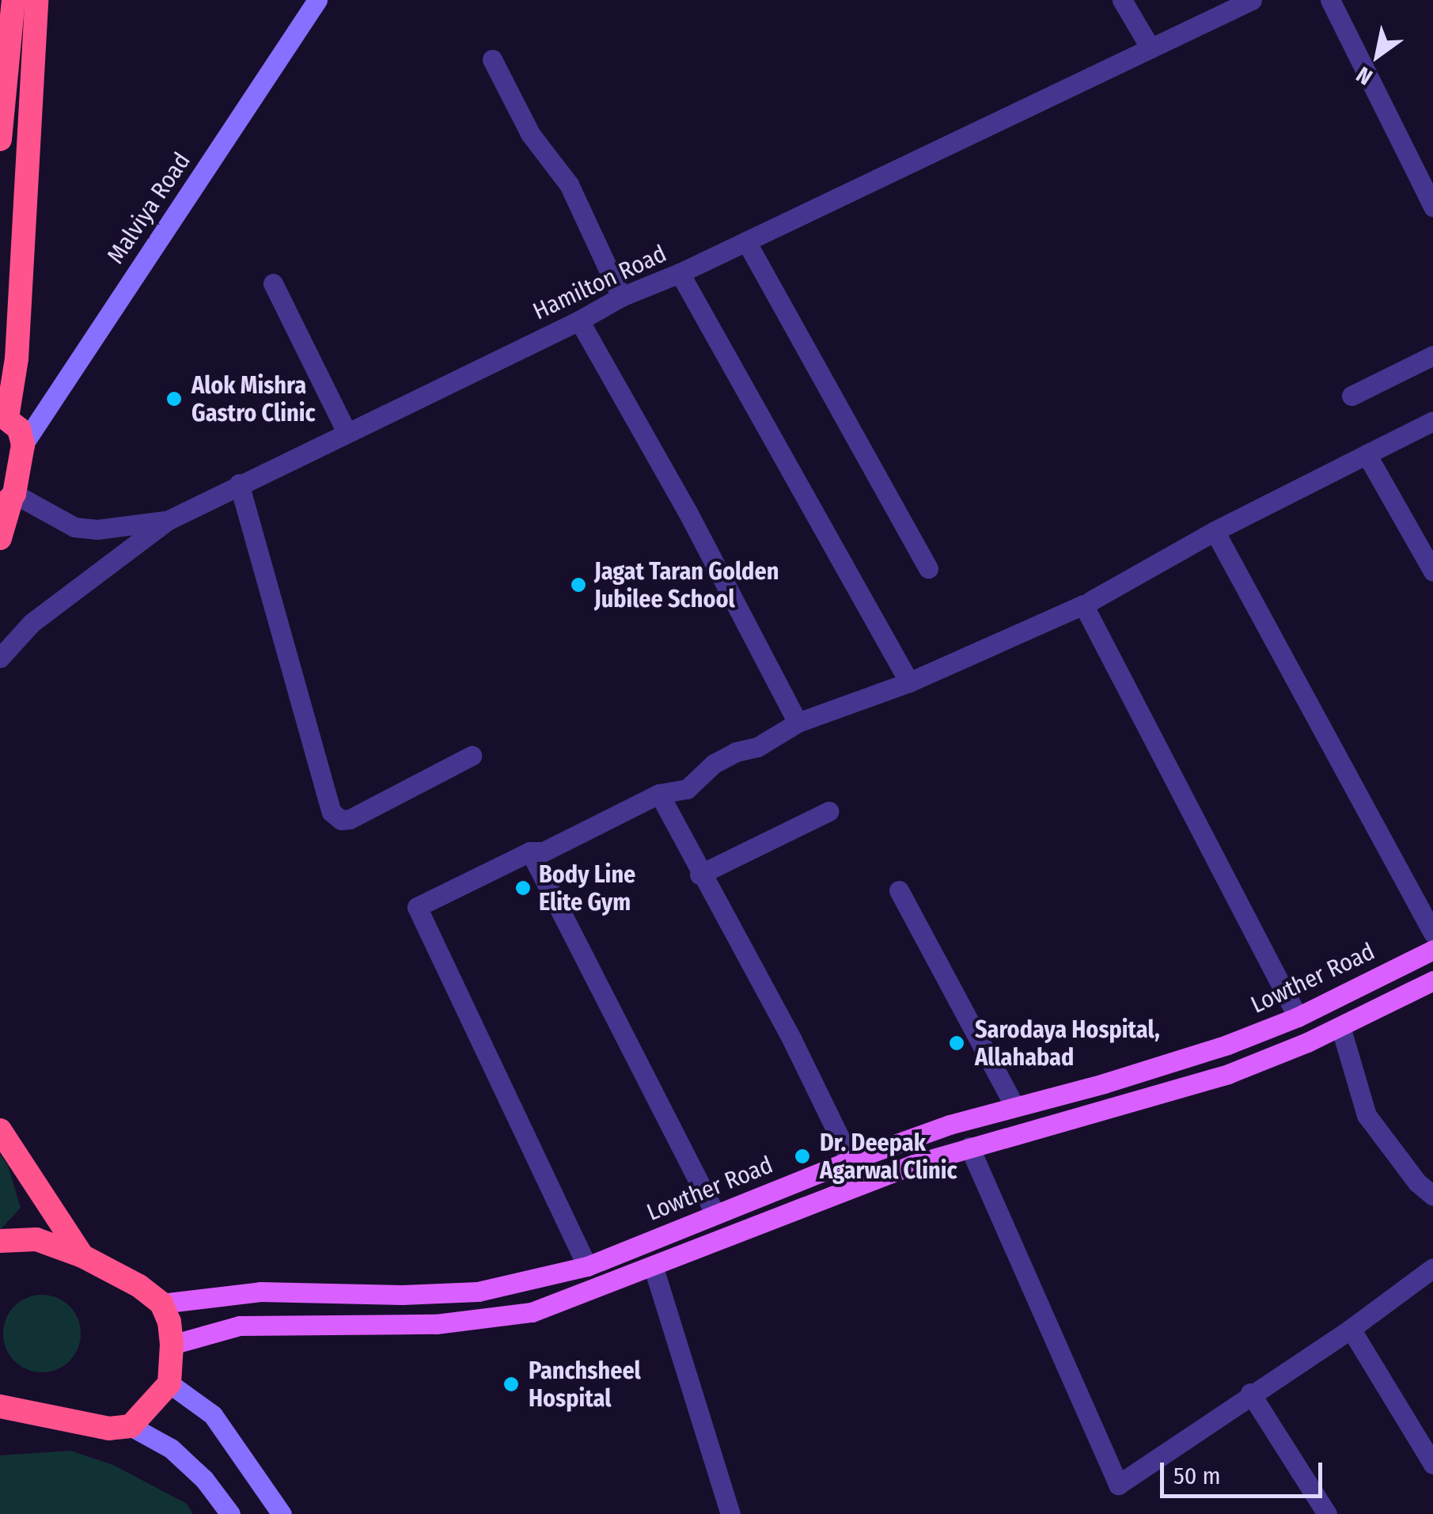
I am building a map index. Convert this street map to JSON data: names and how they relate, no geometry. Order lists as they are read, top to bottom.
{
  "streets": {
    "main road": ["Lowther Road"],
    "street": ["Malviya Road", "Hamilton Road"]
  },
  "places": [
    "Alok Mishra Gastro Clinic",
    "Jagat Taran Golden Jubilee School",
    "Body Line Elite Gym",
    "Sarodaya Hospital, Allahabad",
    "Dr. Deepak Agarwal Clinic",
    "Panchsheel Hospital"
  ],
  "scale_bar": "50 m",
  "north": "bottom left"
}
